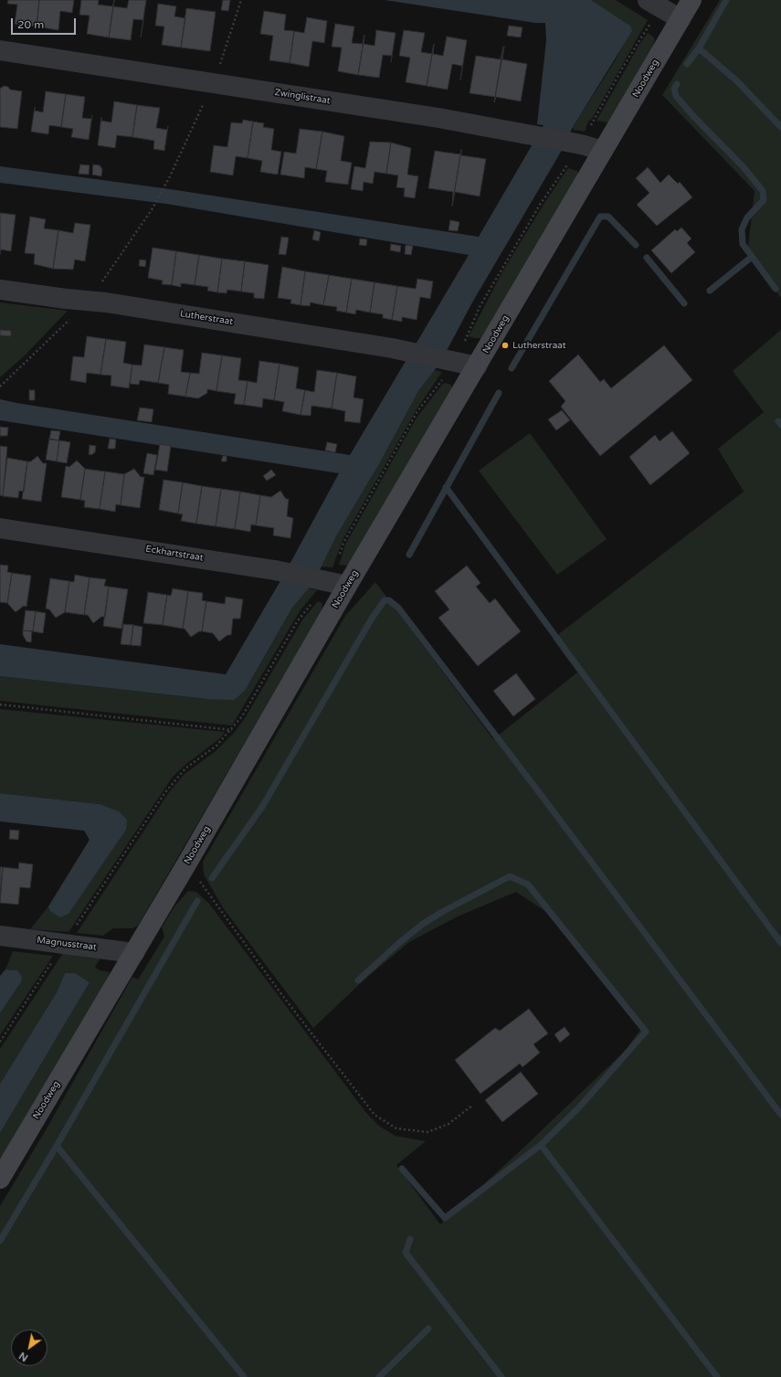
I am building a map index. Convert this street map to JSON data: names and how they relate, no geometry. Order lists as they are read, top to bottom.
{
  "streets": {
    "main road": ["Noodweg"],
    "street": [
      "Zwinglistraat",
      "Lutherstraat",
      "Eckhartstraat",
      "Magnusstraat"
    ]
  },
  "crossings": [
    ["Noodweg", "Zwinglistraat"],
    ["Noodweg", "Lutherstraat"],
    ["Noodweg", "Eckhartstraat"],
    ["Noodweg", "Magnusstraat"]
  ],
  "places": ["Lutherstraat"],
  "scale_bar": "20 m",
  "north": "bottom left"
}
